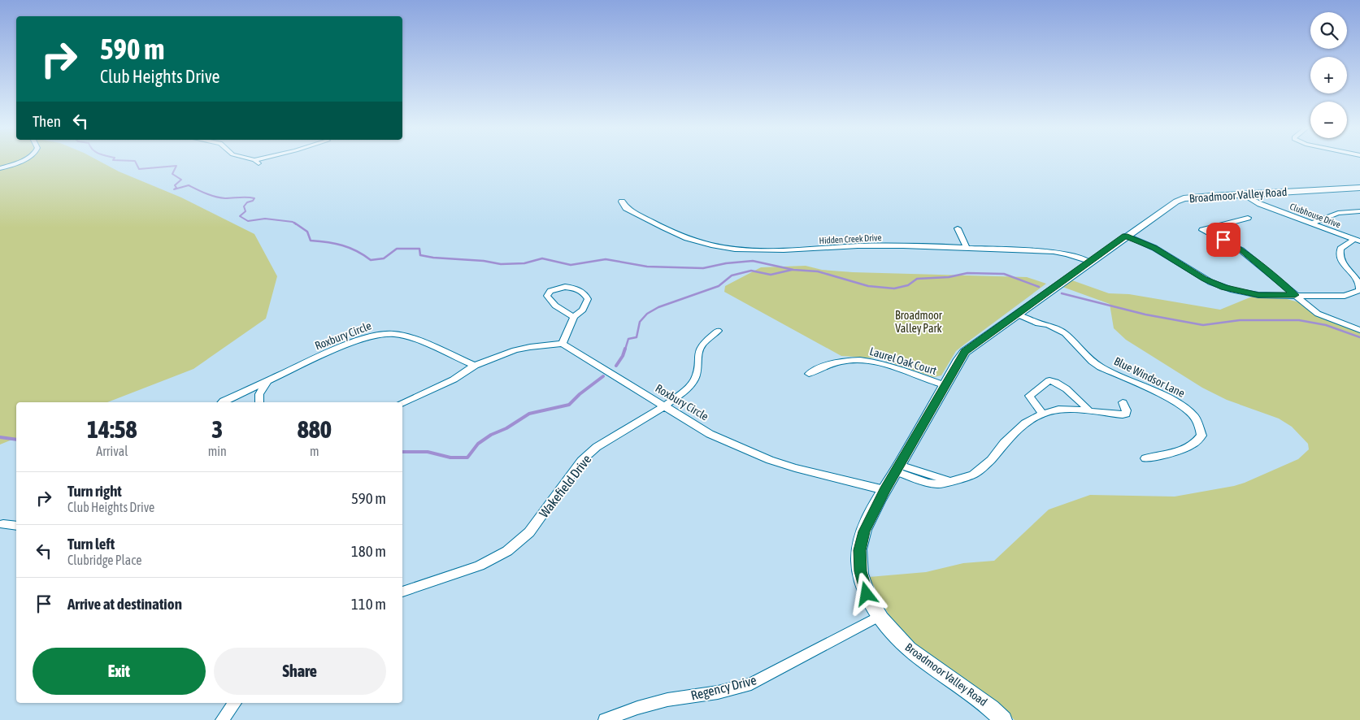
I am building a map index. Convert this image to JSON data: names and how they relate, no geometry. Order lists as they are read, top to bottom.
{
  "streets": {
    "street": [
      "Broadmoor Valley Road",
      "Clubhouse Drive",
      "Hidden Creek Drive",
      "Roxbury Circle",
      "Laurel Oak Court",
      "Blue Windsor Lane",
      "Wakefield Drive",
      "Regency Drive"
    ]
  },
  "crossings": [
    ["Broadmoor Valley Road", "Clubhouse Drive"],
    ["Broadmoor Valley Road", "Hidden Creek Drive"],
    ["Broadmoor Valley Road", "Roxbury Circle"],
    ["Broadmoor Valley Road", "Laurel Oak Court"],
    ["Broadmoor Valley Road", "Blue Windsor Lane"],
    ["Broadmoor Valley Road", "Regency Drive"],
    ["Roxbury Circle", "Wakefield Drive"]
  ],
  "parks": ["Broadmoor Valley Park"],
  "page": {
    "map_buttons": ["+", "−"],
    "turn": ["590 m", "Club Heights Drive"],
    "then": "Then",
    "eta": [
      "14:58",
      "Arrival",
      "3",
      "min",
      "880",
      "m"
    ],
    "list": [
      {
        "name": "Turn right",
        "note": "Club Heights Drive",
        "value": "590 m"
      },
      {
        "name": "Turn left",
        "note": "Clubridge Place",
        "value": "180 m"
      },
      {
        "name": "Arrive at destination",
        "value": "110 m"
      }
    ],
    "buttons": ["Exit", "Share"]
  }
}
